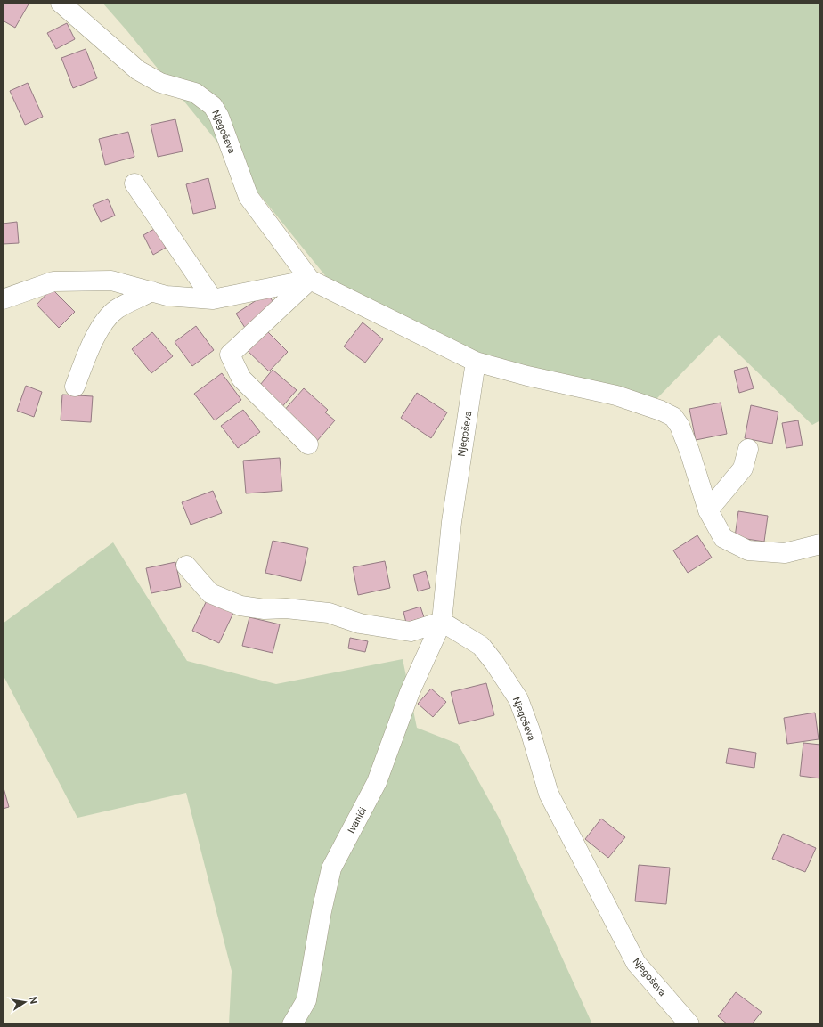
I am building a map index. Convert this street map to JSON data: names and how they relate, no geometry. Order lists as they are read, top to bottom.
{
  "streets": {
    "street": ["Njegoševa", "Ivanići"]
  },
  "crossings": [
    ["Njegoševa", "Ivanići"]
  ],
  "north": "right"
}
